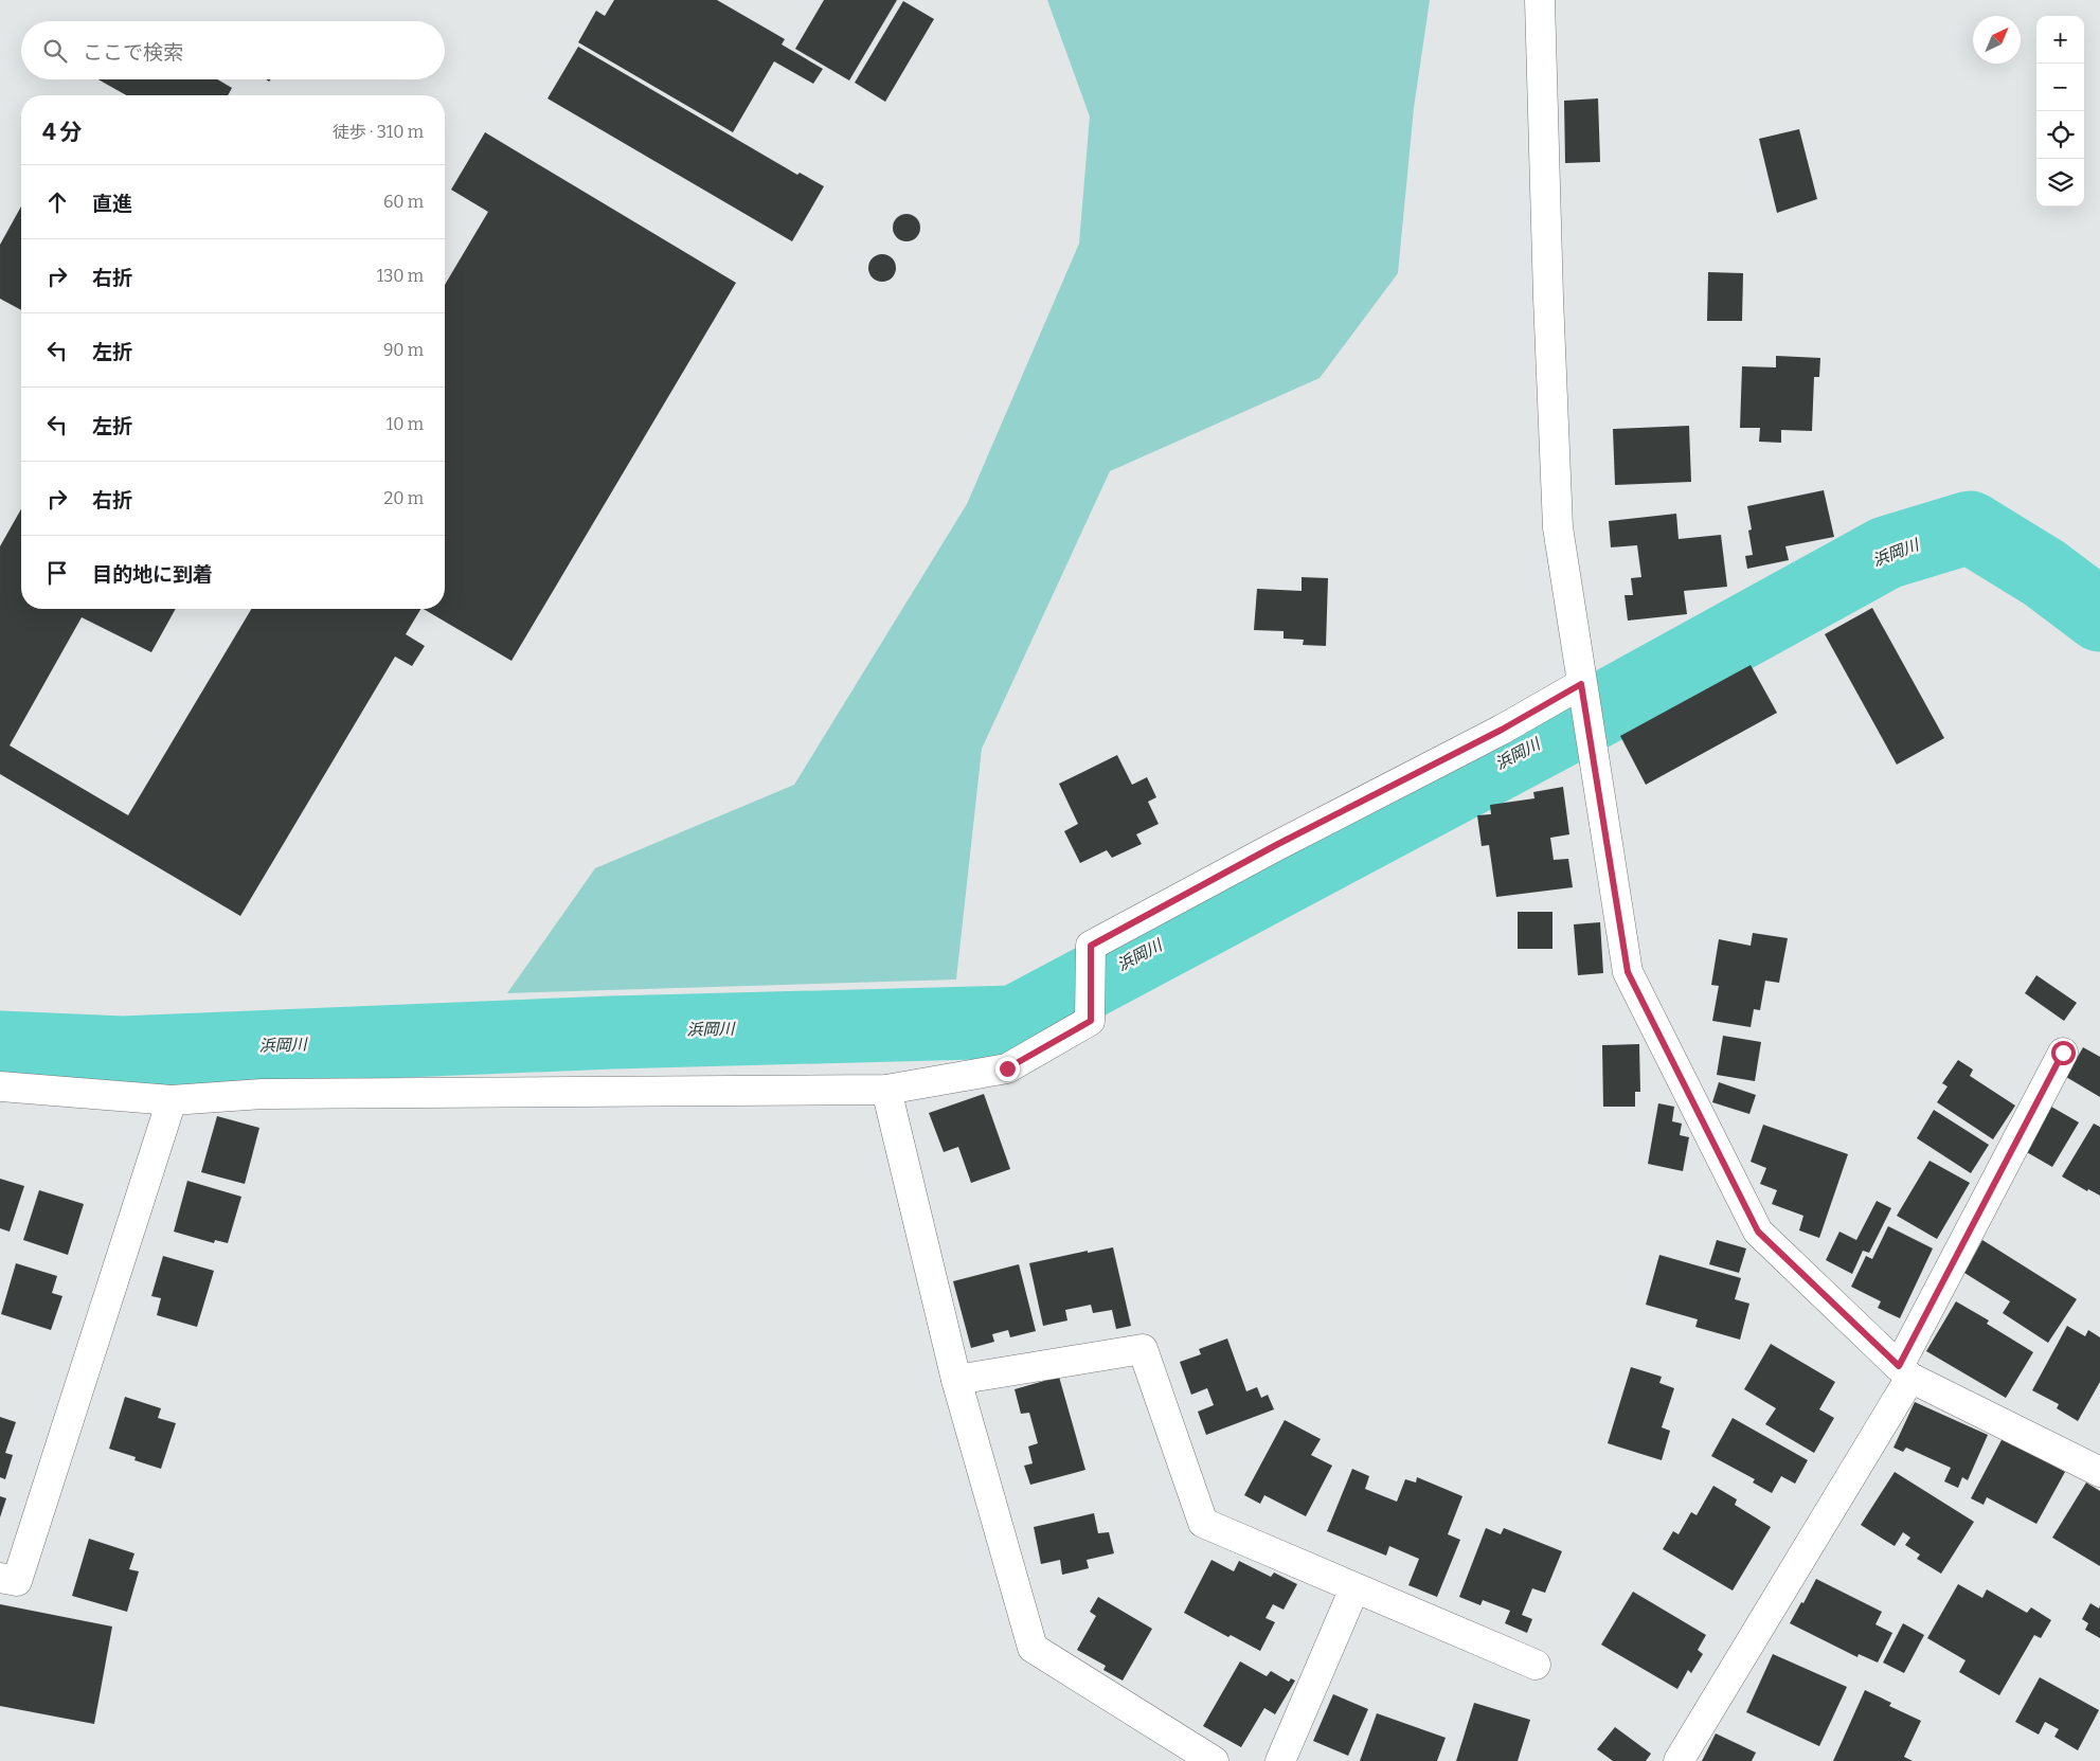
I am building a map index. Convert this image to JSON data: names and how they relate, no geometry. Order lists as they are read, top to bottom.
{
  "water": ["浜岡川"],
  "north": "top right",
  "page": {
    "map_buttons": ["+", "−"],
    "search": "ここで検索",
    "heading": ["4 分", "徒歩 · 310 m"],
    "list": [
      ["直進", "60 m"],
      ["右折", "130 m"],
      ["左折", "90 m"],
      ["左折", "10 m"],
      ["右折", "20 m"],
      "目的地に到着"
    ]
  }
}
